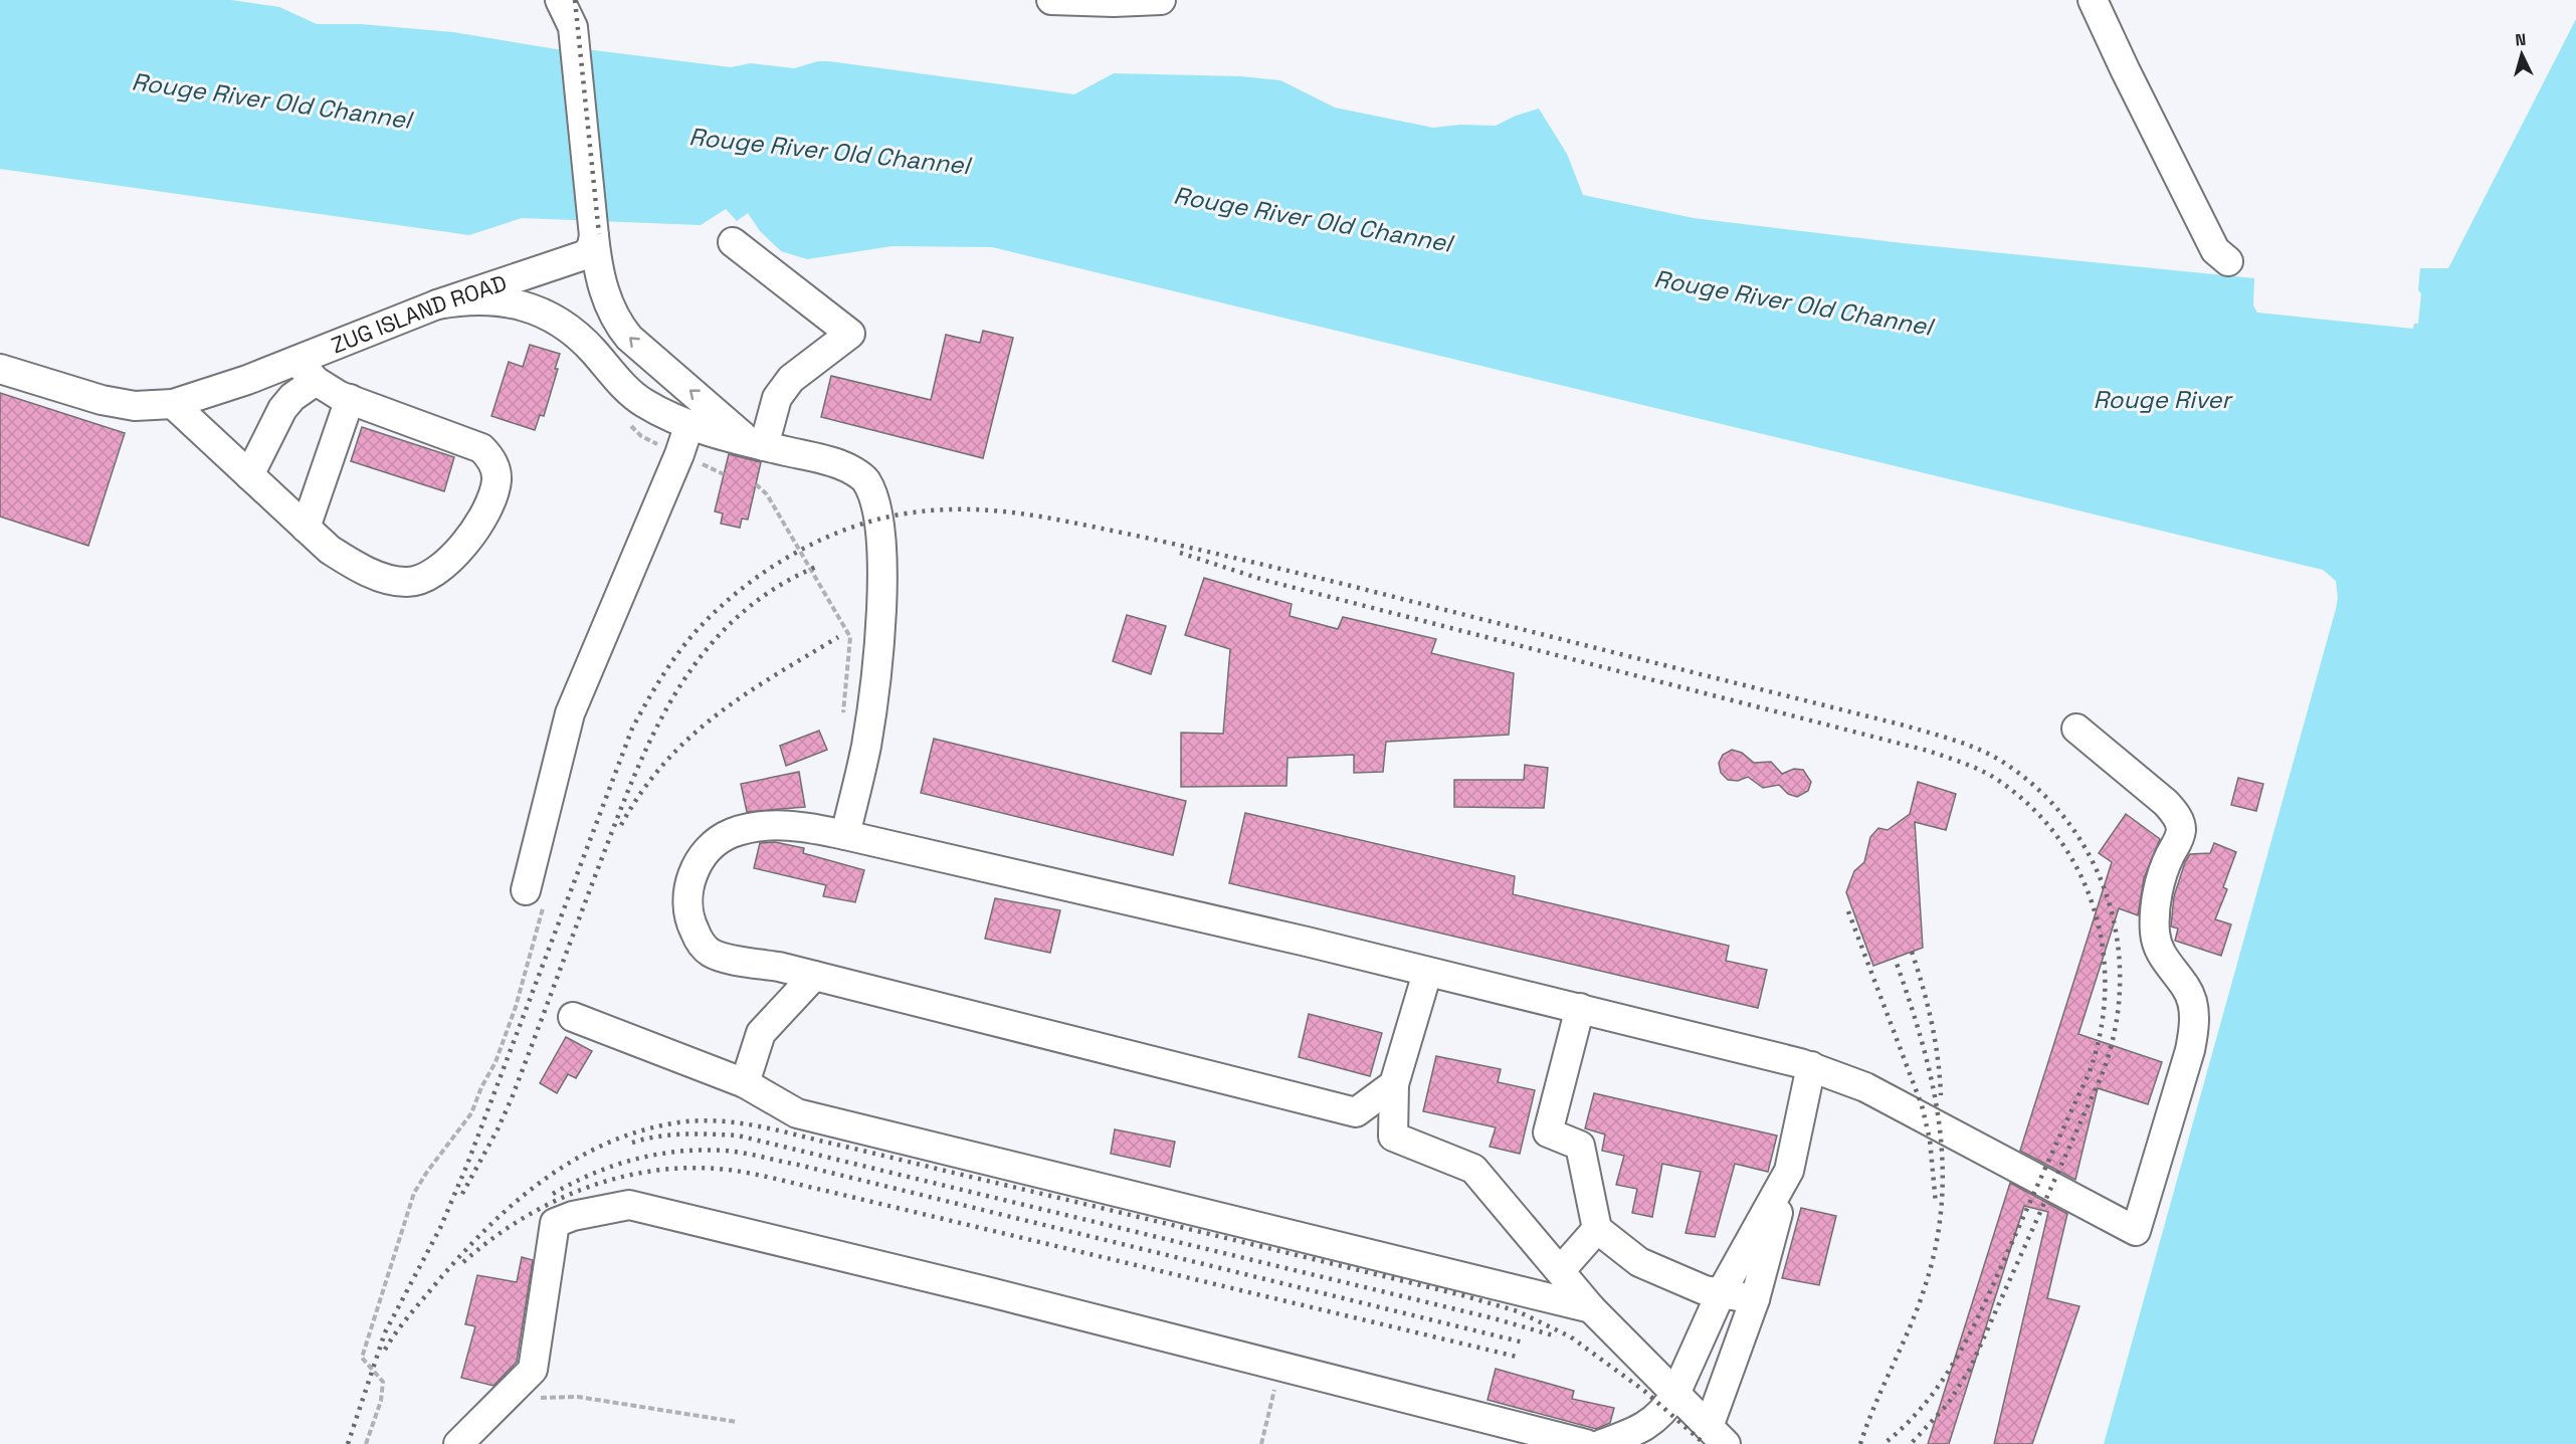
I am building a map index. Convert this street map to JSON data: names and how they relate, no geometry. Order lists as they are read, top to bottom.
{
  "streets": {
    "street": ["ZUG ISLAND ROAD"]
  },
  "water": ["Rouge River Old Channel", "Rouge River"],
  "north": "top"
}
